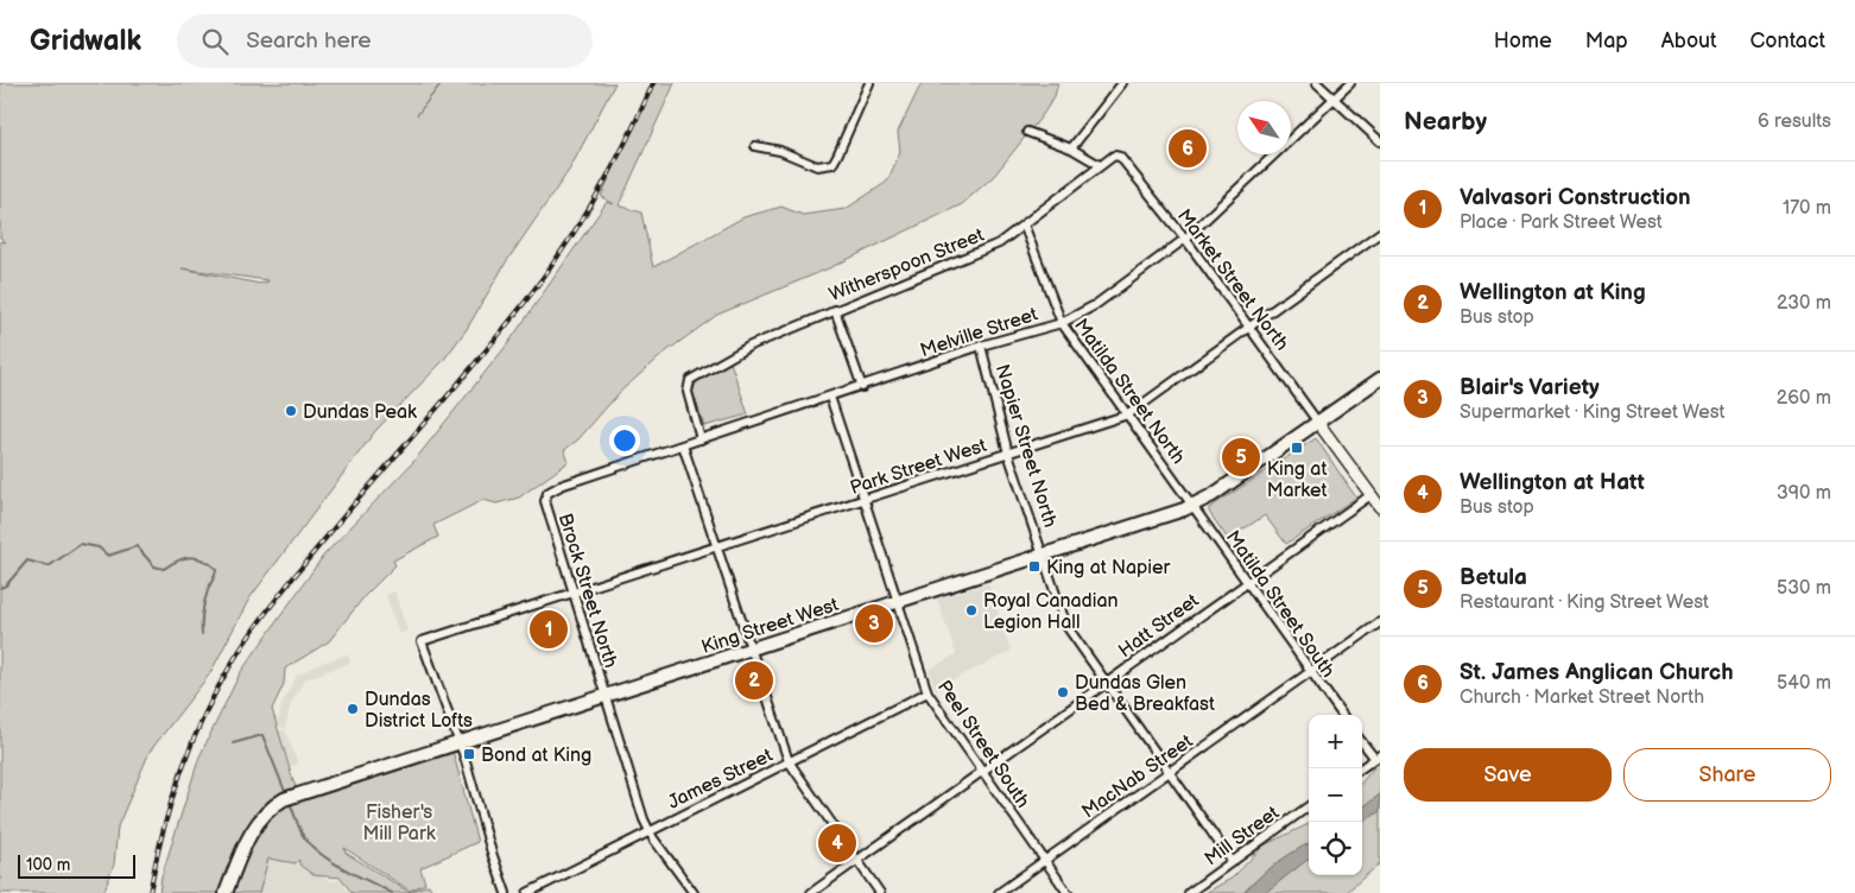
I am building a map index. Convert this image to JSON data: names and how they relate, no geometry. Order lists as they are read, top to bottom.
{
  "streets": {
    "main road": ["King Street West"],
    "street": [
      "Witherspoon Street",
      "Market Street North",
      "Melville Street",
      "Matilda Street North",
      "Napier Street North",
      "Park Street West",
      "Brock Street North",
      "Matilda Street South",
      "Hatt Street",
      "Peel Street South",
      "MacNab Street",
      "James Street",
      "Mill Street"
    ]
  },
  "crossings": [
    ["Witherspoon Street", "Market Street North"],
    ["Witherspoon Street", "Melville Street"],
    ["Witherspoon Street", "Matilda Street North"],
    ["Market Street North", "Melville Street"],
    ["Market Street North", "Park Street West"],
    ["Market Street North", "King Street West"],
    ["Melville Street", "Matilda Street North"],
    ["Melville Street", "Napier Street North"],
    ["Melville Street", "Brock Street North"],
    ["Melville Street", "Peel Street South"],
    ["Matilda Street North", "Park Street West"],
    ["Matilda Street North", "Matilda Street South"],
    ["Matilda Street North", "King Street West"],
    ["Napier Street North", "Park Street West"],
    ["Napier Street North", "King Street West"],
    ["Napier Street North", "Hatt Street"],
    ["Napier Street North", "MacNab Street"],
    ["Napier Street North", "Mill Street"],
    ["Park Street West", "Brock Street North"],
    ["Park Street West", "King Street West"],
    ["Park Street West", "Peel Street South"],
    ["Brock Street North", "King Street West"],
    ["Brock Street North", "James Street"],
    ["Matilda Street South", "King Street West"],
    ["Matilda Street South", "Hatt Street"],
    ["Matilda Street South", "MacNab Street"],
    ["King Street West", "Peel Street South"],
    ["Hatt Street", "Peel Street South"],
    ["Peel Street South", "MacNab Street"],
    ["Peel Street South", "James Street"]
  ],
  "parks": ["Fisher's Mill Park"],
  "places": {
    "other": [
      "Dundas Peak",
      "Royal Canadian Legion Hall",
      "Dundas Glen Bed & Breakfast",
      "Dundas District Lofts"
    ],
    "transit": ["King at Market", "King at Napier", "Bond at King"]
  },
  "scale_bar": "100 m",
  "north": "top left",
  "page": {
    "header": "Gridwalk",
    "search": "Search here",
    "nav": [
      "Home",
      "Map",
      "About",
      "Contact"
    ],
    "heading": ["Nearby", "6 results"],
    "pins": [
      "6",
      "5",
      "3",
      "1",
      "2",
      "4"
    ],
    "list": [
      {
        "mark": "1",
        "name": "Valvasori Construction",
        "note": "Place · Park Street West",
        "value": "170 m"
      },
      {
        "mark": "2",
        "name": "Wellington at King",
        "note": "Bus stop",
        "value": "230 m"
      },
      {
        "mark": "3",
        "name": "Blair's Variety",
        "note": "Supermarket · King Street West",
        "value": "260 m"
      },
      {
        "mark": "4",
        "name": "Wellington at Hatt",
        "note": "Bus stop",
        "value": "390 m"
      },
      {
        "mark": "5",
        "name": "Betula",
        "note": "Restaurant · King Street West",
        "value": "530 m"
      },
      {
        "mark": "6",
        "name": "St. James Anglican Church",
        "note": "Church · Market Street North",
        "value": "540 m"
      }
    ],
    "map_buttons": ["+", "−"],
    "buttons": ["Save", "Share"],
    "scale": "100 m"
  }
}
